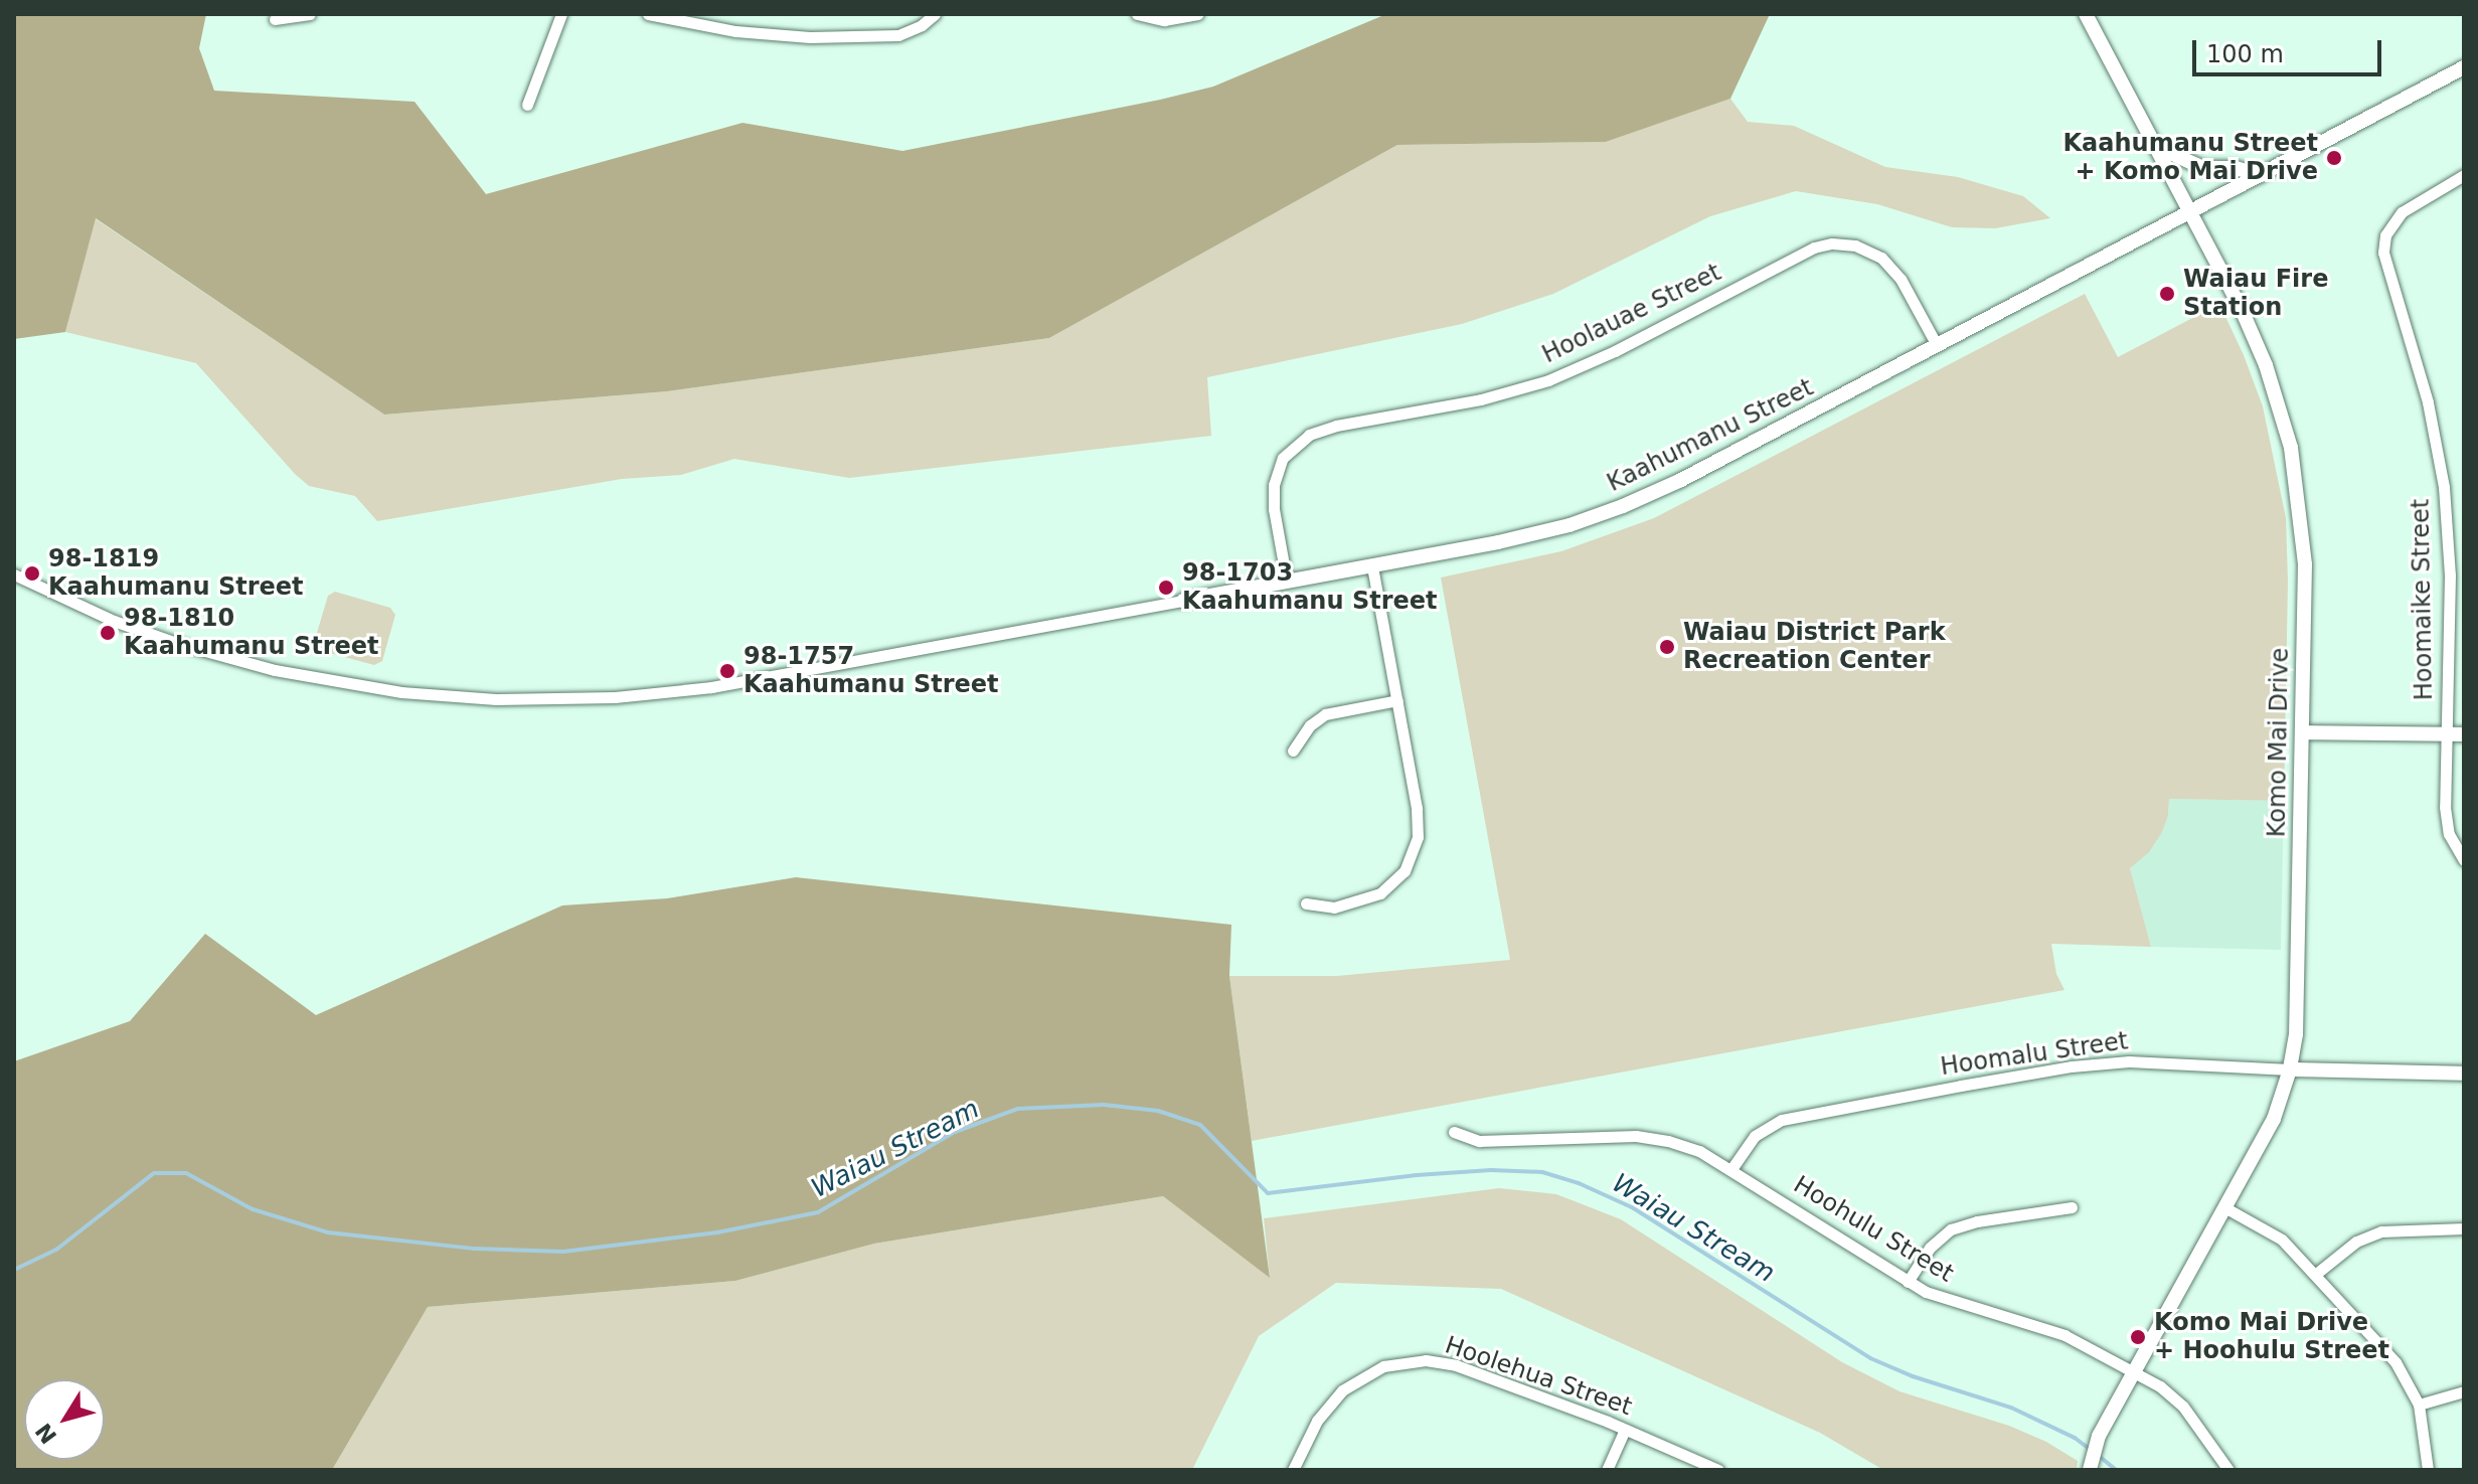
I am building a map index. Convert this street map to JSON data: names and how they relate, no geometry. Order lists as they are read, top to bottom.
{
  "streets": {
    "street": [
      "Hoolauae Street",
      "Kaahumanu Street",
      "Hoomaike Street",
      "Komo Mai Drive",
      "Hoomalu Street",
      "Hoohulu Street",
      "Hoolehua Street"
    ]
  },
  "crossings": [
    ["Hoolauae Street", "Kaahumanu Street"],
    ["Kaahumanu Street", "Komo Mai Drive"],
    ["Komo Mai Drive", "Hoomalu Street"],
    ["Komo Mai Drive", "Hoohulu Street"],
    ["Hoomalu Street", "Hoohulu Street"]
  ],
  "water": ["Waiau Stream"],
  "places": [
    "Kaahumanu Street + Komo Mai Drive",
    "Waiau Fire Station",
    "98-1819 Kaahumanu Street",
    "98-1703 Kaahumanu Street",
    "98-1810 Kaahumanu Street",
    "Waiau District Park Recreation Center",
    "98-1757 Kaahumanu Street",
    "Komo Mai Drive + Hoohulu Street"
  ],
  "scale_bar": "100 m",
  "north": "bottom left"
}
